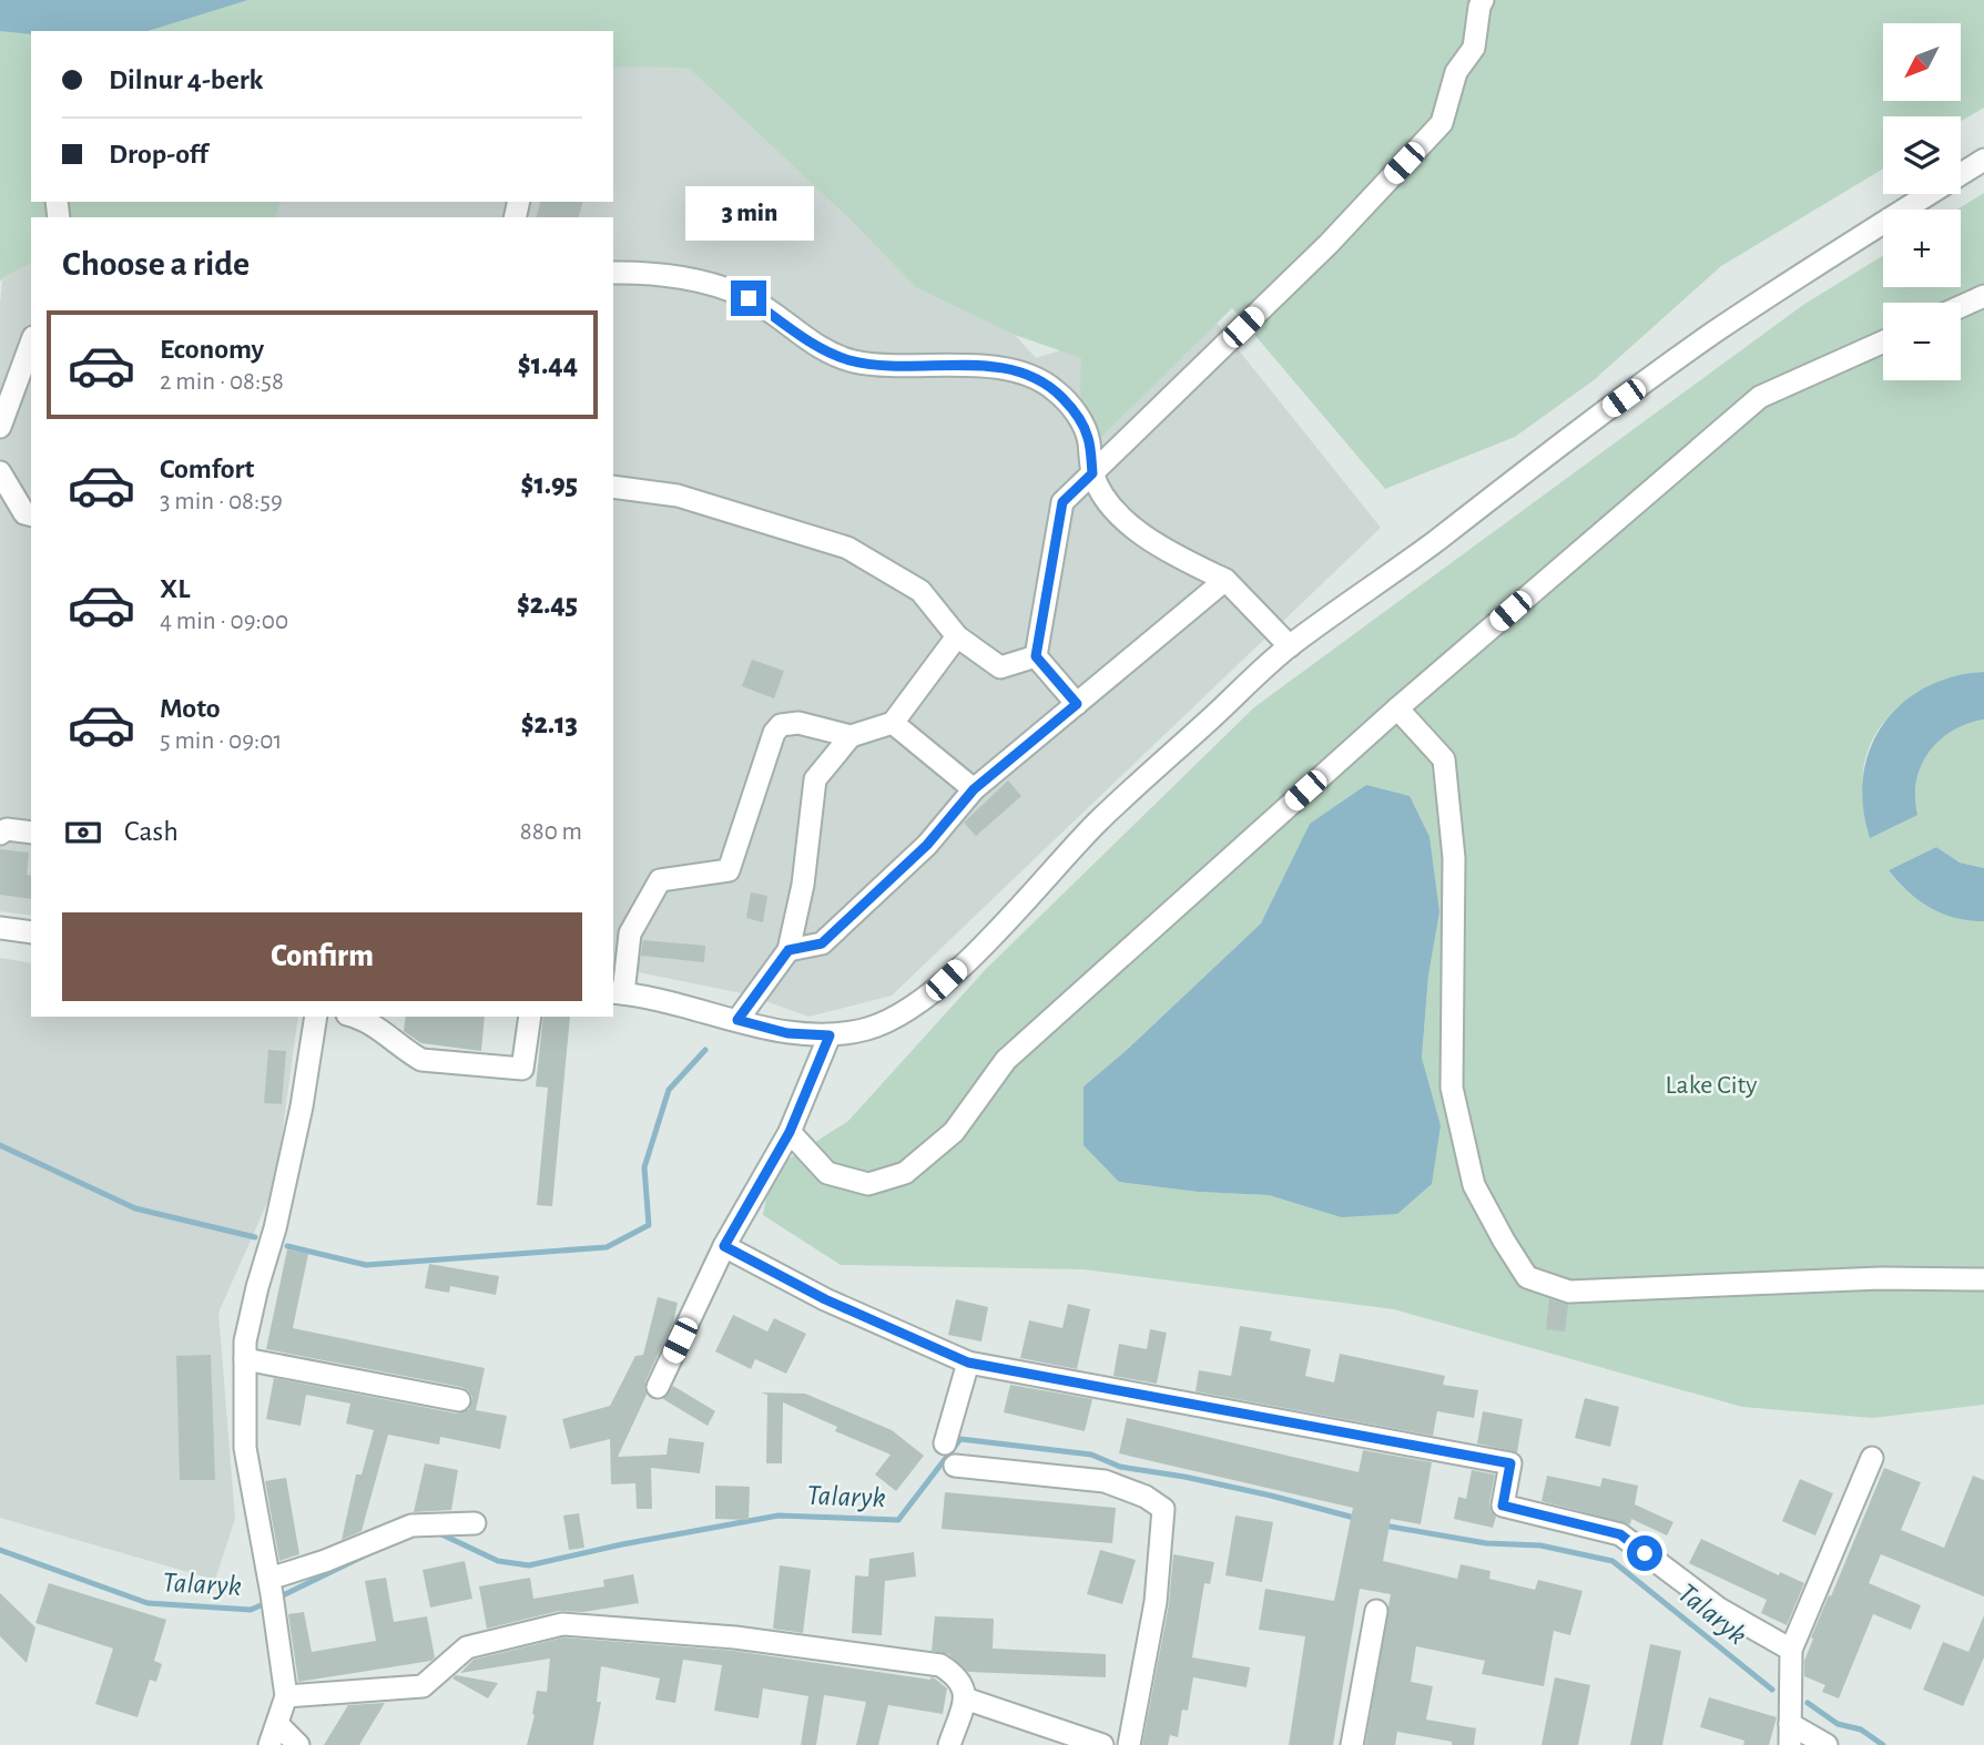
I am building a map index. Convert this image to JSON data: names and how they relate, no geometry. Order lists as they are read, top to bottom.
{
  "water": ["Talaryk"],
  "parks": ["Lake City"],
  "north": "bottom left",
  "page": {
    "map_buttons": ["+", "−"],
    "banner": ["Dilnur 4-berk", "Drop-off"],
    "bubble": "3 min",
    "heading": "Choose a ride",
    "list": [
      {
        "name": "Economy",
        "note": "2 min · 08:58",
        "value": "$1.44"
      },
      {
        "name": "Comfort",
        "note": "3 min · 08:59",
        "value": "$1.95"
      },
      {
        "name": "XL",
        "note": "4 min · 09:00",
        "value": "$2.45"
      },
      {
        "name": "Moto",
        "note": "5 min · 09:01",
        "value": "$2.13"
      }
    ],
    "pay": ["Cash", "880 m"],
    "buttons": "Confirm"
  }
}
